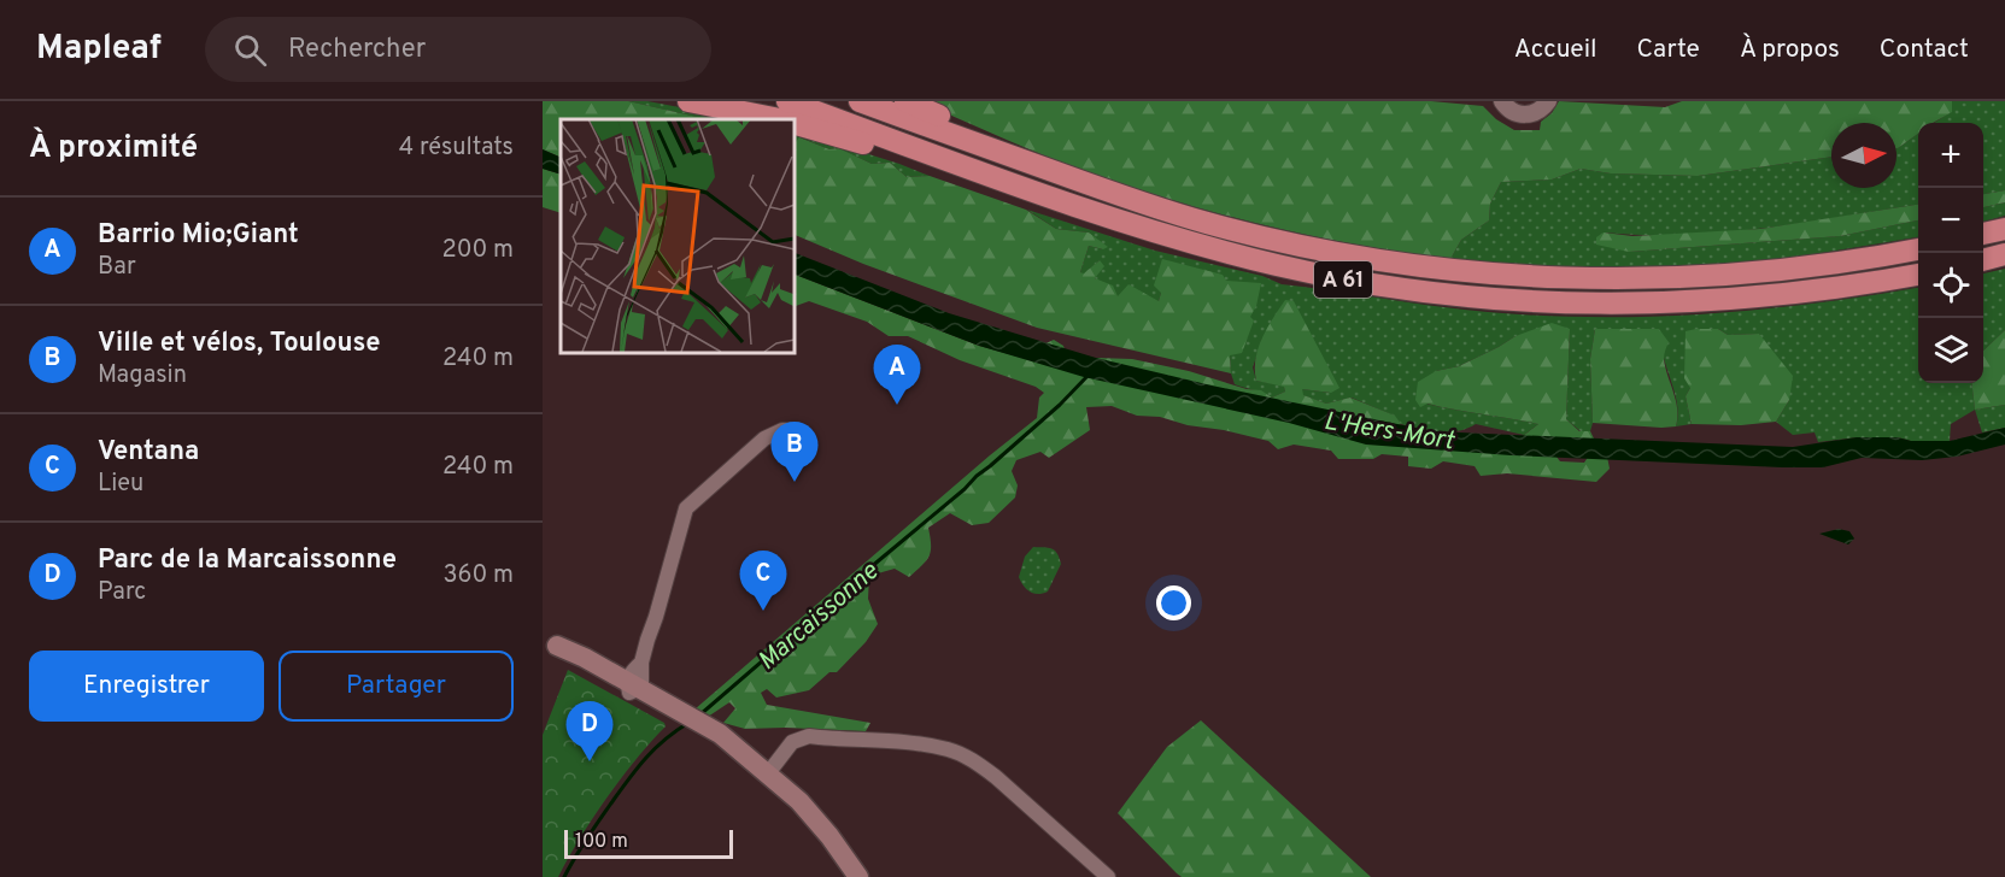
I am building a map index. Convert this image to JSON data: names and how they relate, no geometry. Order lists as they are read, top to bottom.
{
  "streets": {
    "highway": ["A 61"]
  },
  "water": ["L'Hers-Mort", "Marcaissonne"],
  "scale_bar": "100 m",
  "north": "right",
  "page": {
    "header": "Mapleaf",
    "search": "Rechercher",
    "nav": [
      "Accueil",
      "Carte",
      "À propos",
      "Contact"
    ],
    "heading": ["À proximité", "4 résultats"],
    "map_buttons": ["+", "−"],
    "list": [
      {
        "mark": "A",
        "name": "Barrio Mio;Giant",
        "note": "Bar",
        "value": "200 m"
      },
      {
        "mark": "B",
        "name": "Ville et vélos, Toulouse",
        "note": "Magasin",
        "value": "240 m"
      },
      {
        "mark": "C",
        "name": "Ventana",
        "note": "Lieu",
        "value": "240 m"
      },
      {
        "mark": "D",
        "name": "Parc de la Marcaissonne",
        "note": "Parc",
        "value": "360 m"
      }
    ],
    "pins": [
      "A",
      "B",
      "C",
      "D"
    ],
    "buttons": ["Enregistrer", "Partager"],
    "scale": "100 m"
  }
}
